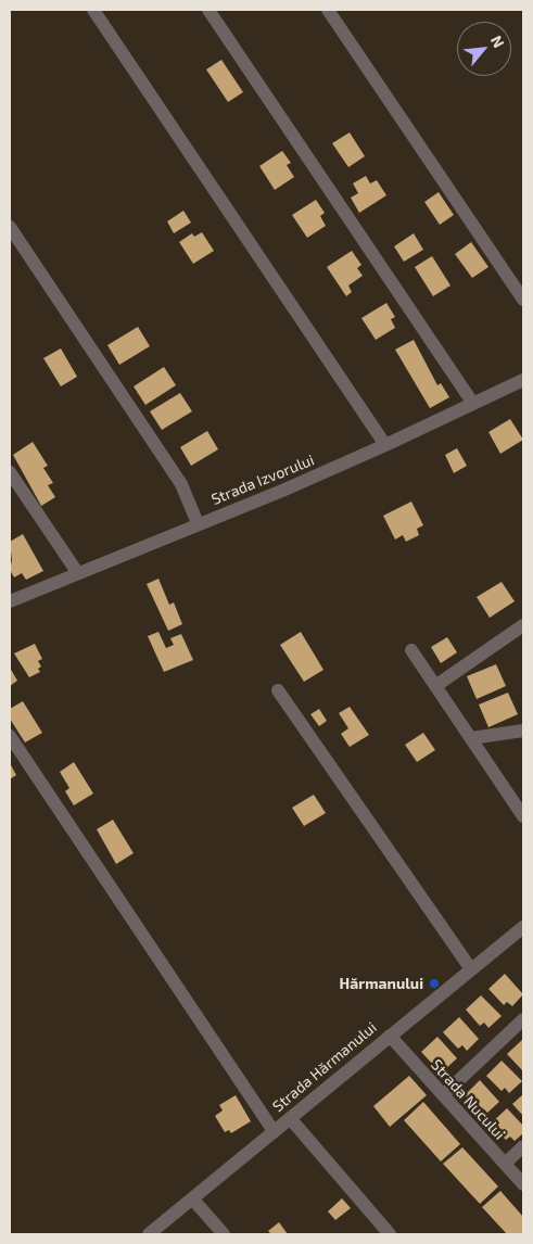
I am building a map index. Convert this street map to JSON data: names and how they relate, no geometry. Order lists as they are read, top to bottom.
{
  "streets": {
    "street": ["Strada Izvorului", "Strada Hărmanului", "Strada Nucului"]
  },
  "crossings": [
    ["Strada Hărmanului", "Strada Nucului"]
  ],
  "places": ["Hărmanului"],
  "north": "top right"
}
